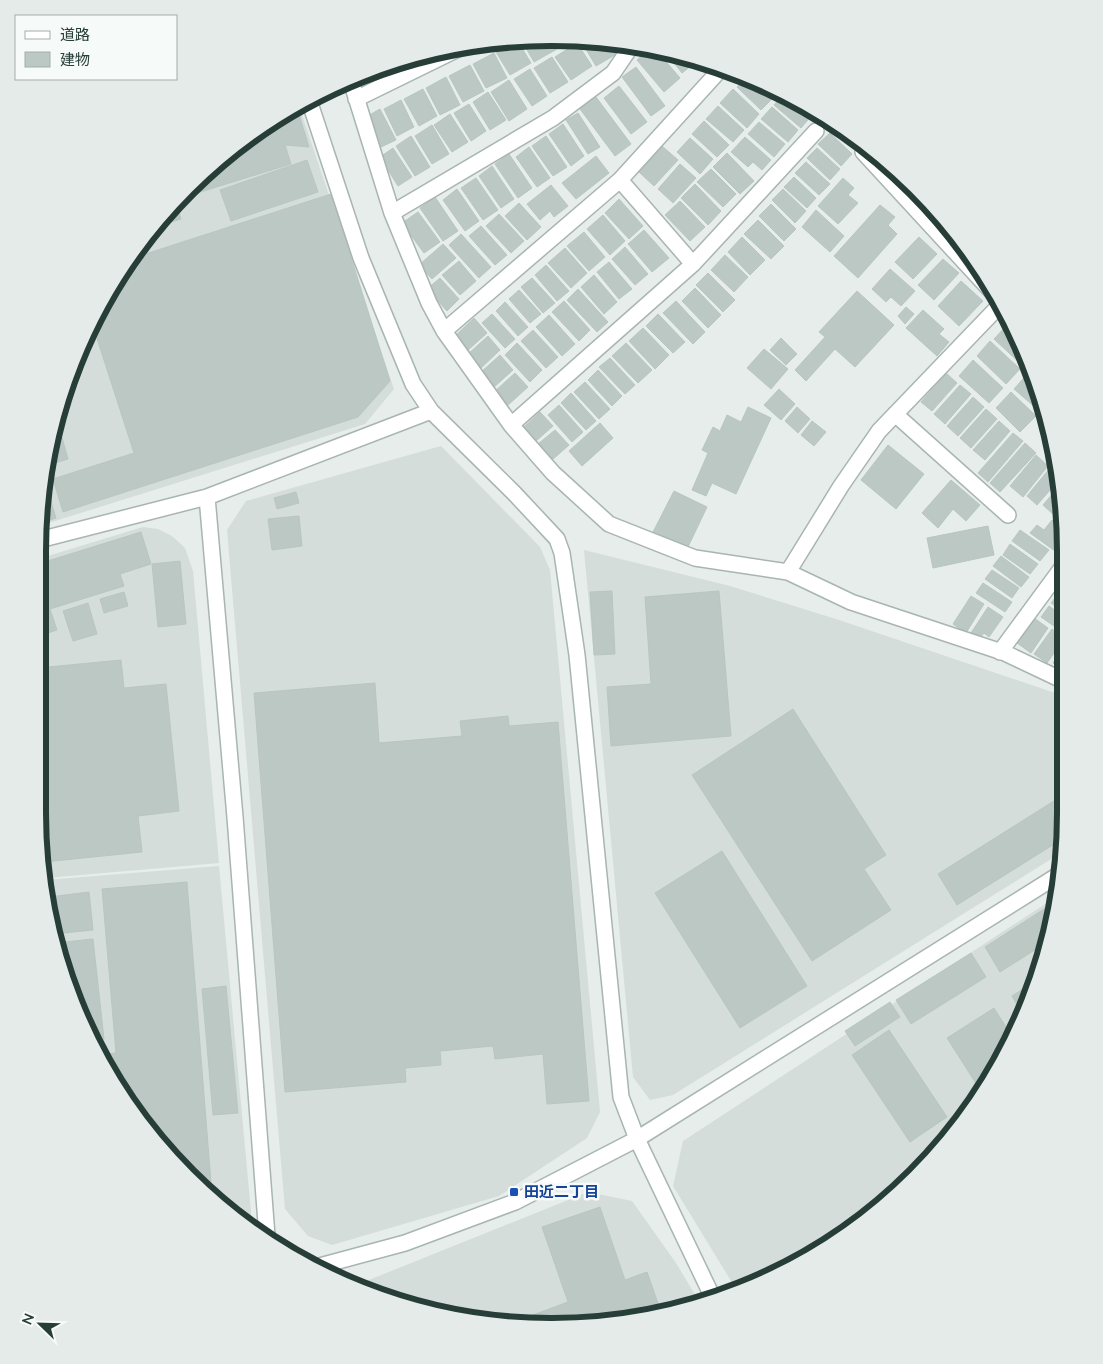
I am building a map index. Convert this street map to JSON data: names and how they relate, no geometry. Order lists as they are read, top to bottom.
{
  "places": {
    "transit": ["田近二丁目"]
  },
  "legend": ["道路", "建物"],
  "north": "top left"
}
